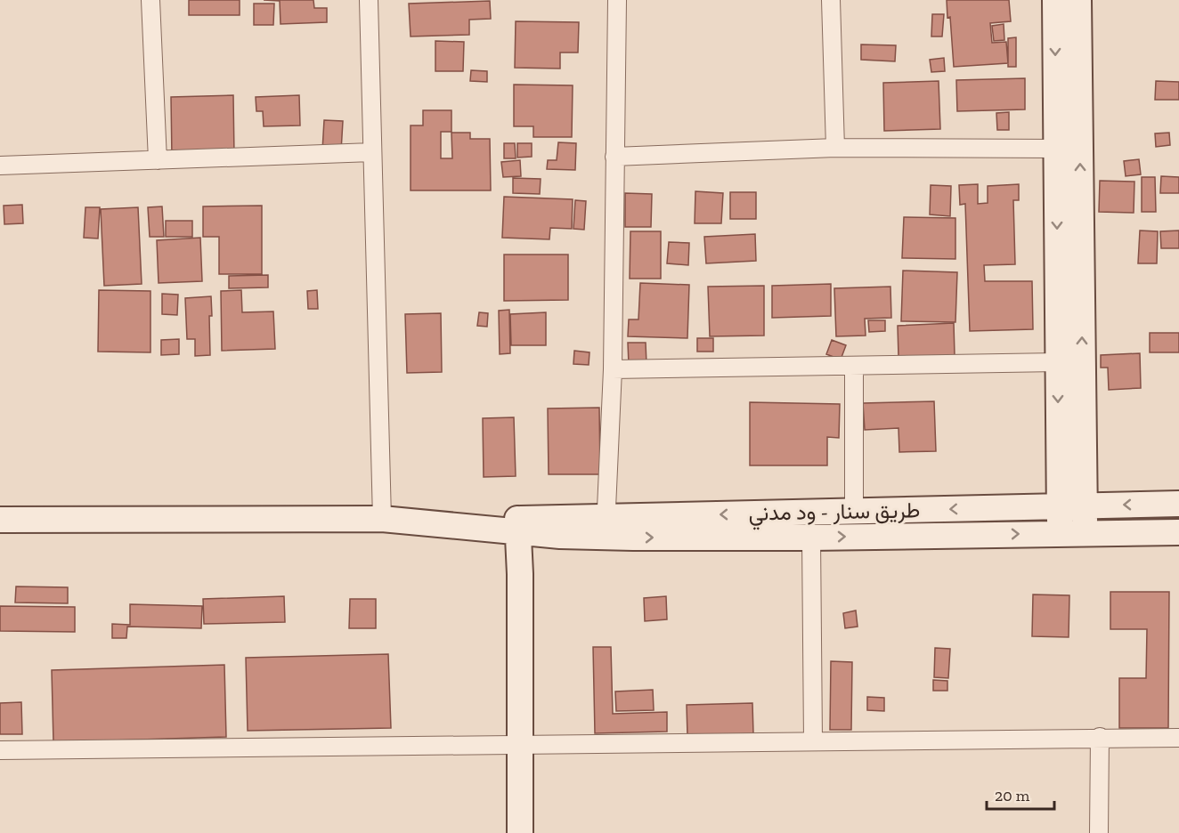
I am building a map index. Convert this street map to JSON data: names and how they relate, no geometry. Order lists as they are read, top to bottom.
{
  "streets": {
    "street": ["طريق سنار - ود مدني"]
  },
  "scale_bar": "20 m"
}
